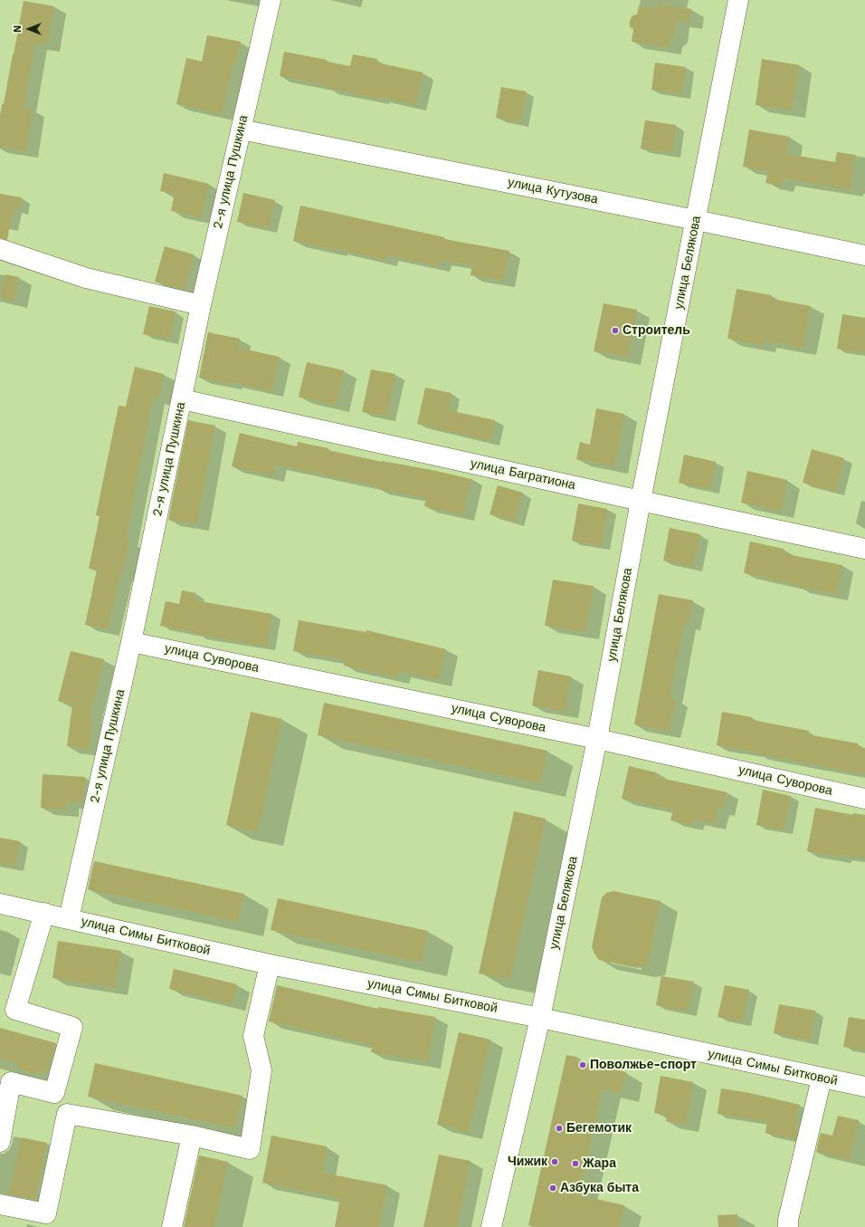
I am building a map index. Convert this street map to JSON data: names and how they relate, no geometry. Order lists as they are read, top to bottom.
{
  "streets": {
    "street": [
      "2-я улица Пушкина",
      "улица Кутузова",
      "улица Белякова",
      "улица Багратиона",
      "улица Суворова",
      "улица Симы Битковой"
    ]
  },
  "crossings": [
    ["2-я улица Пушкина", "улица Кутузова"],
    ["2-я улица Пушкина", "улица Багратиона"],
    ["2-я улица Пушкина", "улица Суворова"],
    ["2-я улица Пушкина", "улица Симы Битковой"],
    ["улица Кутузова", "улица Белякова"],
    ["улица Белякова", "улица Багратиона"],
    ["улица Белякова", "улица Суворова"],
    ["улица Белякова", "улица Симы Битковой"]
  ],
  "places": [
    "Строитель",
    "Поволжье-спорт",
    "Бегемотик",
    "Чижик",
    "Жара",
    "Азбука быта"
  ],
  "north": "left"
}
